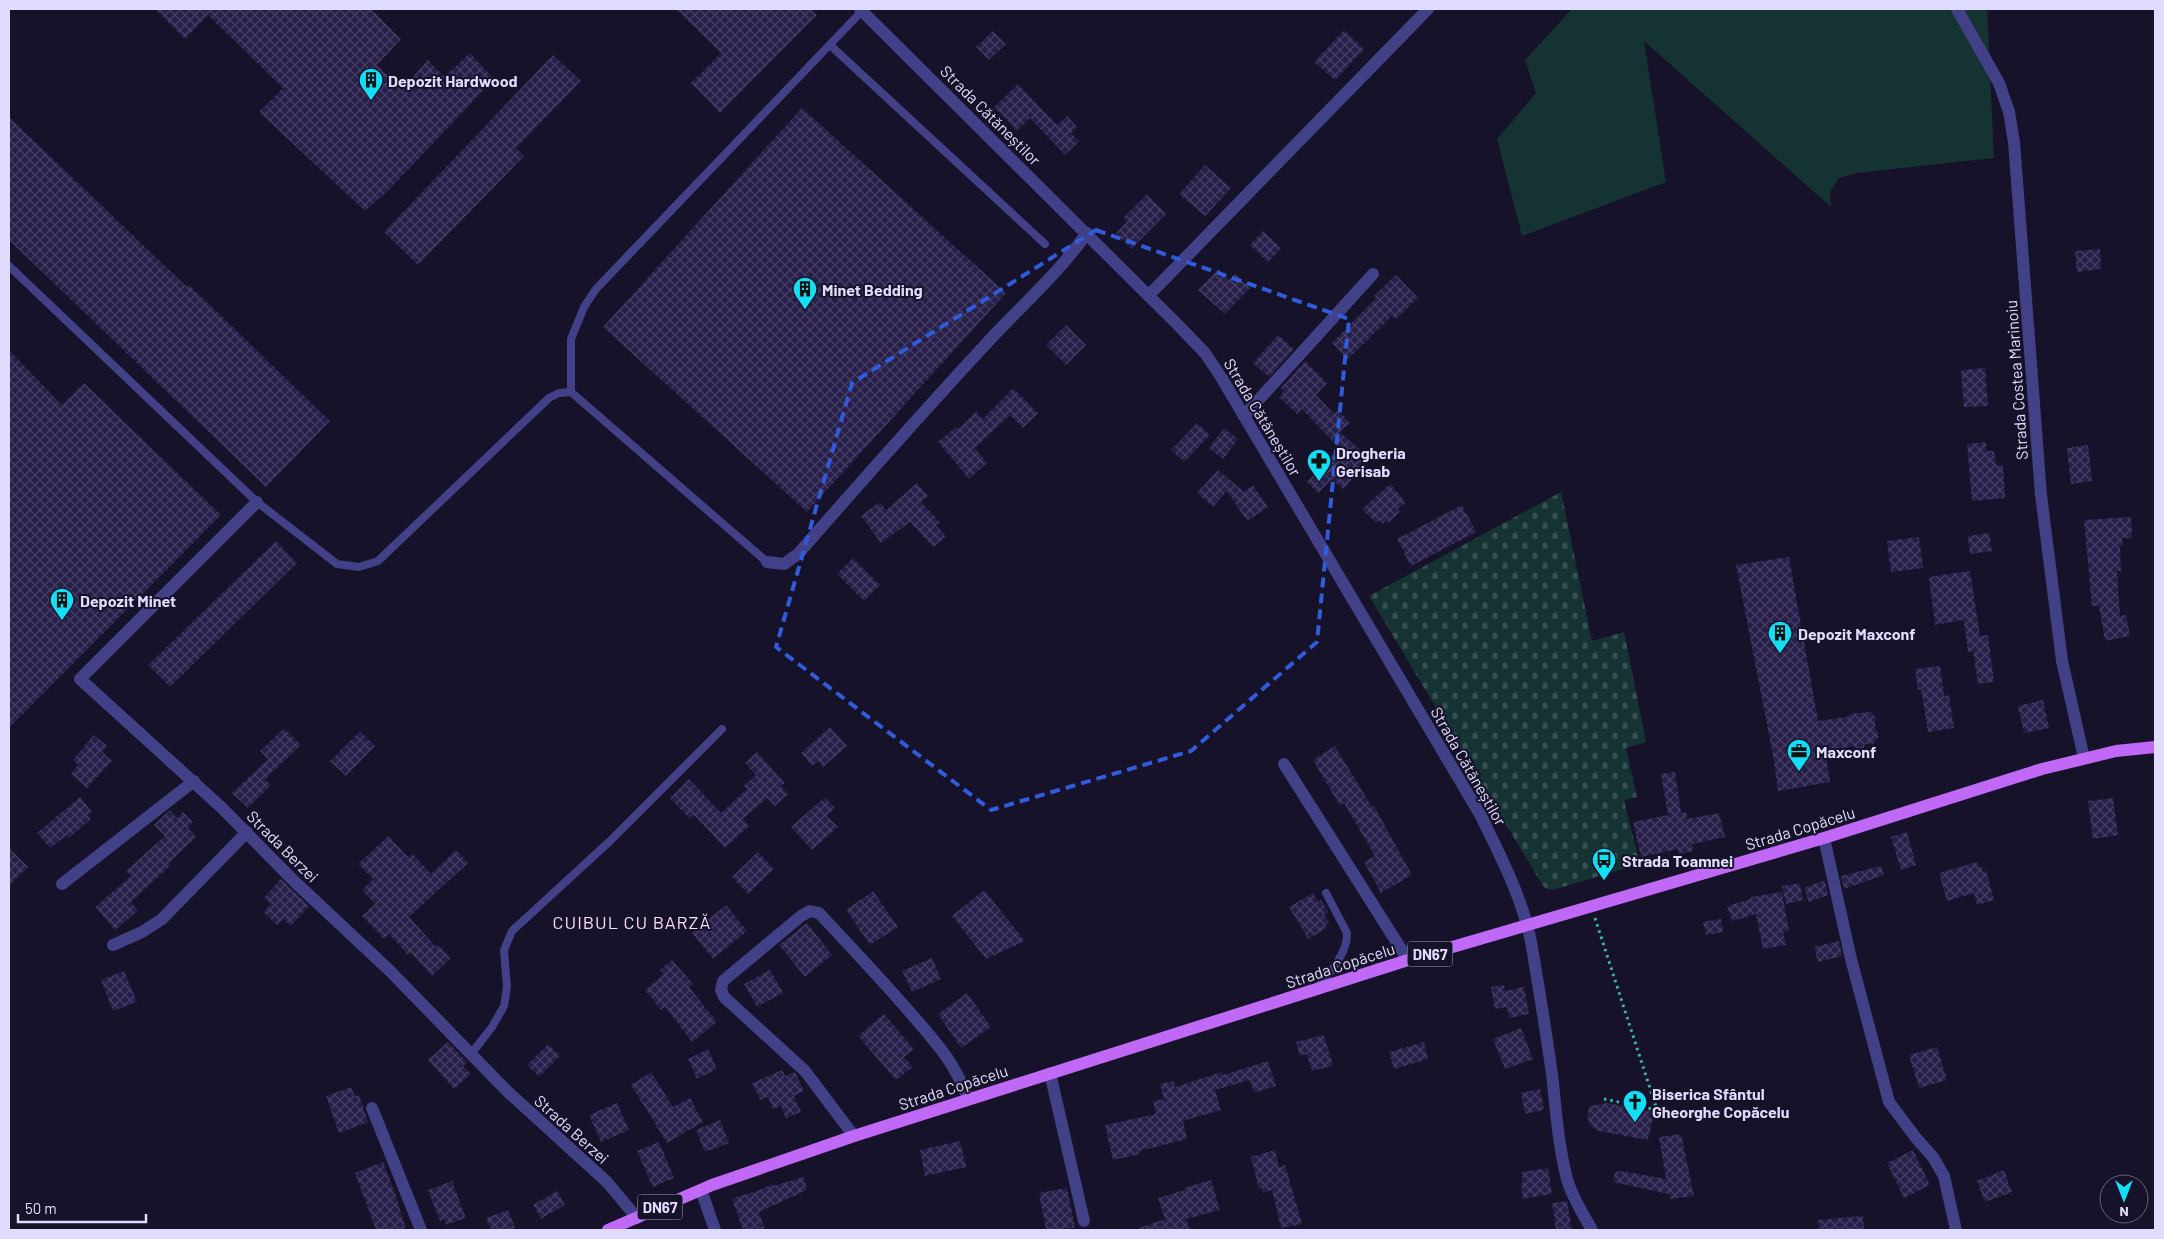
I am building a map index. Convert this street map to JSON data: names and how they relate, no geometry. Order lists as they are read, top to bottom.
{
  "streets": {
    "main road": ["Strada Copăcelu", "DN67"],
    "street": ["Strada Cătăneștilor", "Strada Costea Marinoiu", "Strada Berzei"]
  },
  "crossings": [
    ["Strada Cătăneștilor", "Strada Copăcelu"],
    ["Strada Costea Marinoiu", "Strada Copăcelu"],
    ["Strada Copăcelu", "DN67"],
    ["Strada Berzei", "DN67"]
  ],
  "districts": ["CUIBUL CU BARZĂ"],
  "places": {
    "building": [
      "Depozit Hardwood",
      "Minet Bedding",
      "Depozit Minet",
      "Depozit Maxconf"
    ],
    "pharmacy": ["Drogheria Gerisab"],
    "office": ["Maxconf"],
    "bus stop": ["Strada Toamnei"],
    "church": ["Biserica Sfântul Gheorghe Copăcelu"]
  },
  "scale_bar": "50 m",
  "north": "bottom"
}
